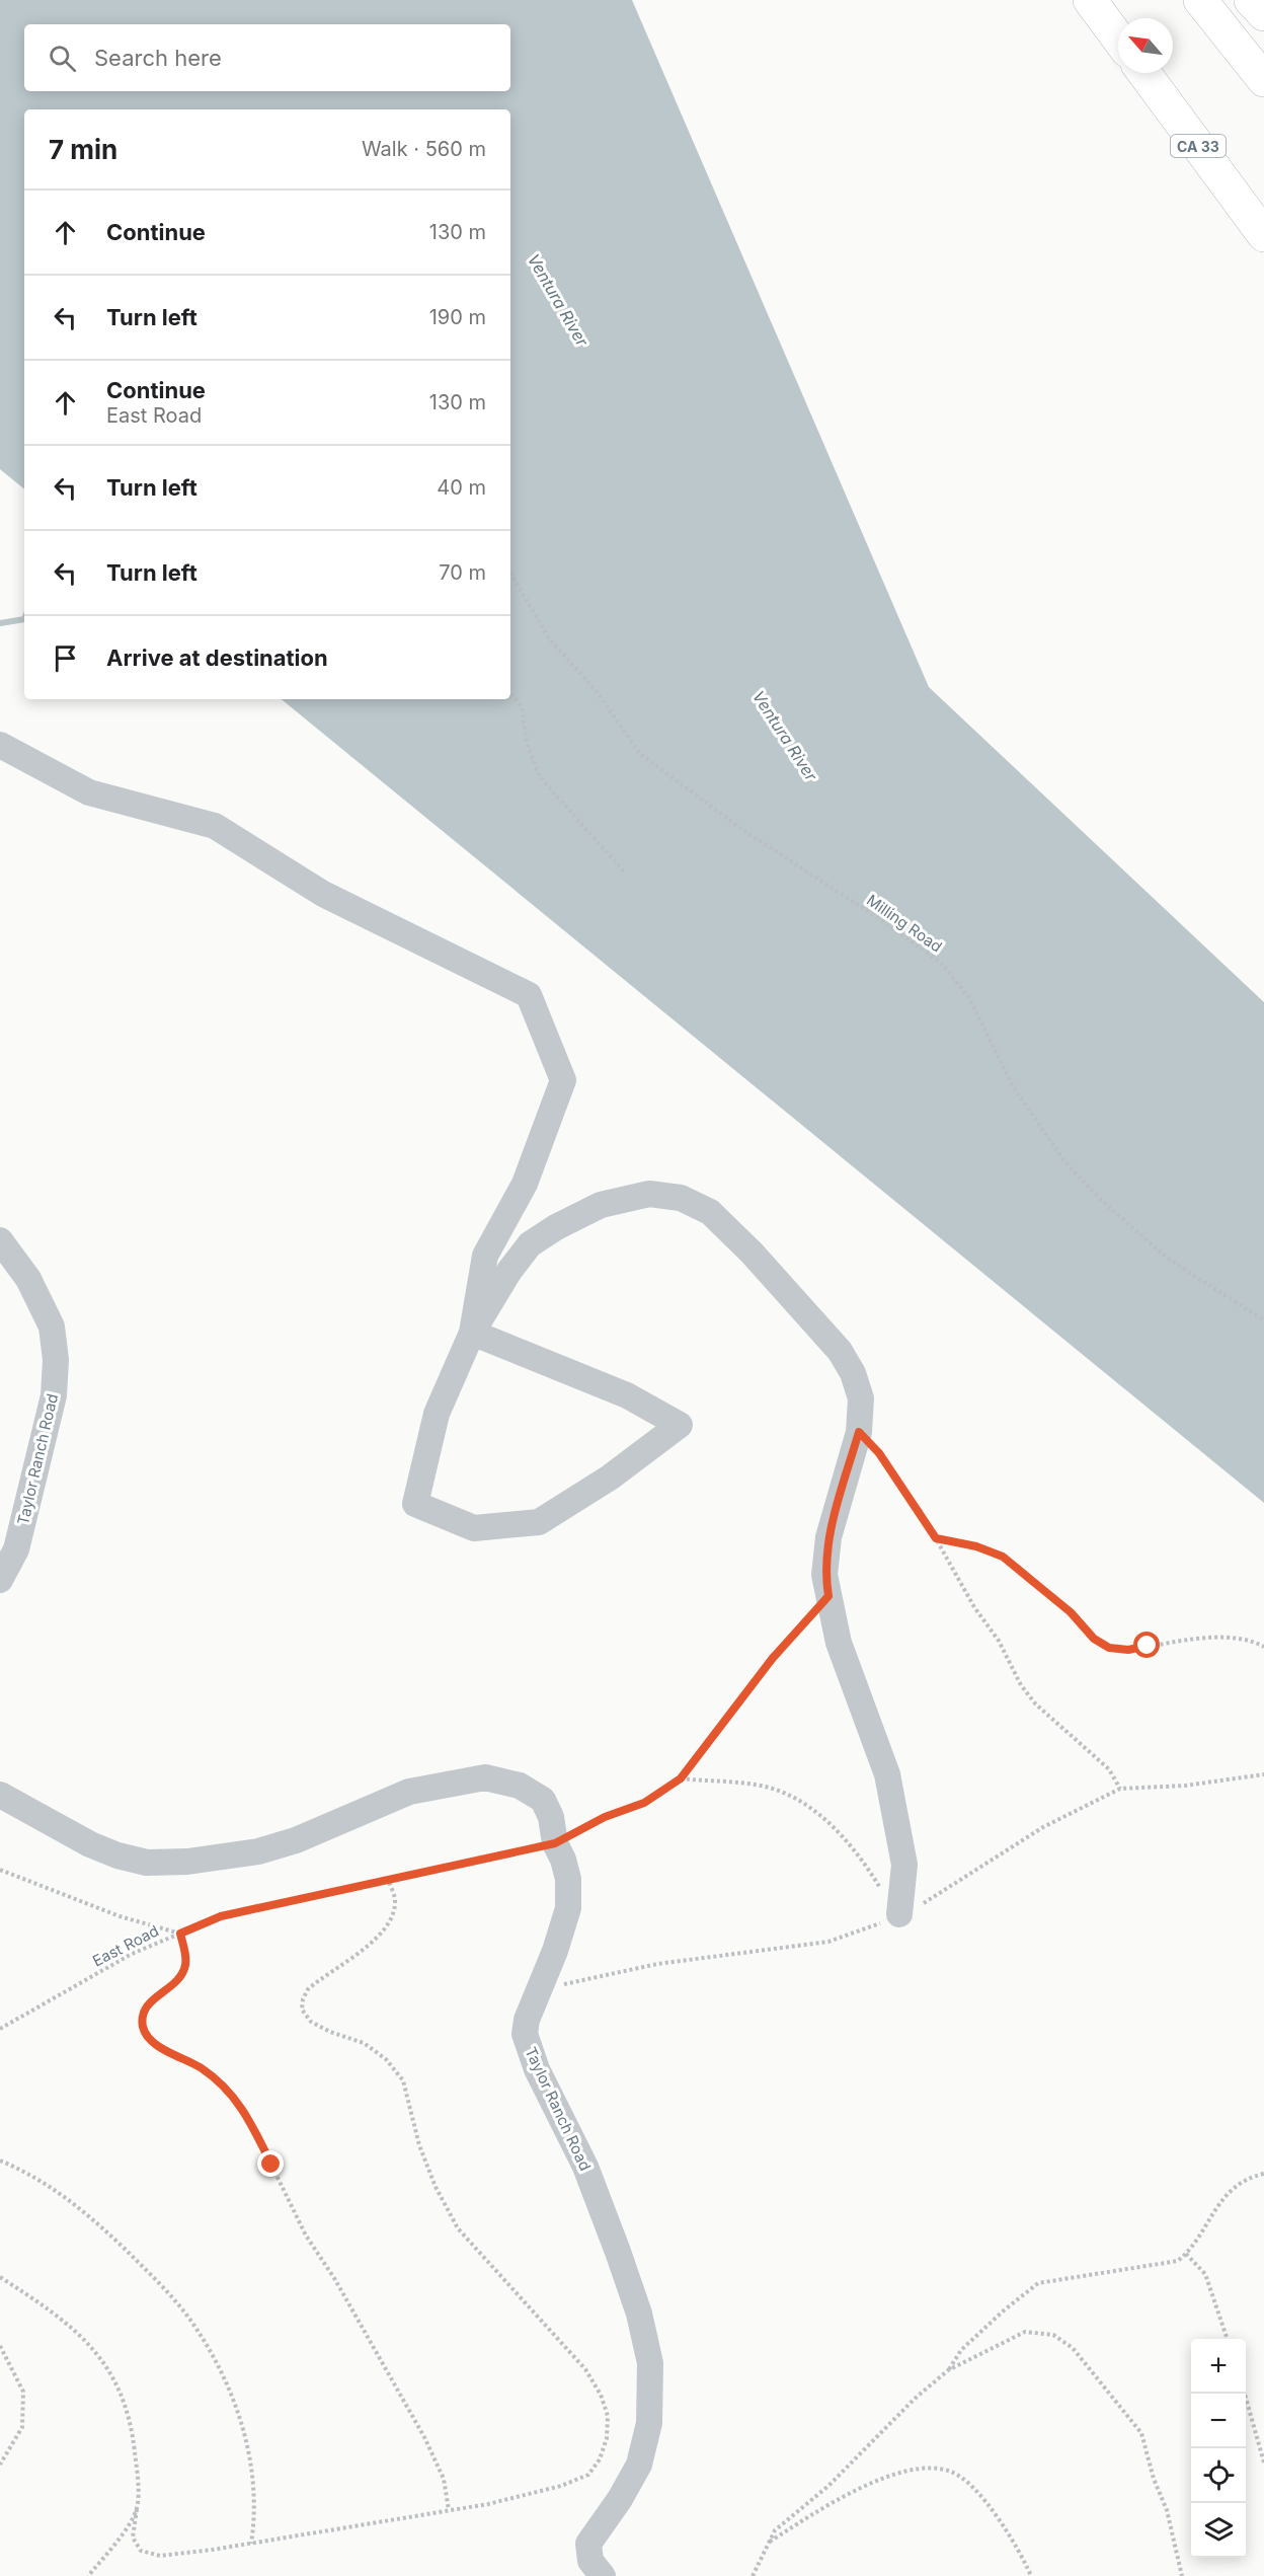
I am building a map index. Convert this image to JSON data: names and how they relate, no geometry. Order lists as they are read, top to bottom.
{
  "streets": {
    "highway": ["CA 33"],
    "street": ["Taylor Ranch Road"],
    "path": ["Milling Road", "East Road"]
  },
  "crossings": [
    ["Taylor Ranch Road", "East Road"]
  ],
  "water": ["Ventura River"],
  "north": "top left",
  "page": {
    "search": "Search here",
    "heading": ["7 min", "Walk · 560 m"],
    "list": [
      ["Continue", "130 m"],
      ["Turn left", "190 m"],
      ["Continue", "East Road", "130 m"],
      ["Turn left", "40 m"],
      ["Turn left", "70 m"],
      "Arrive at destination"
    ],
    "map_buttons": ["+", "−"]
  }
}
